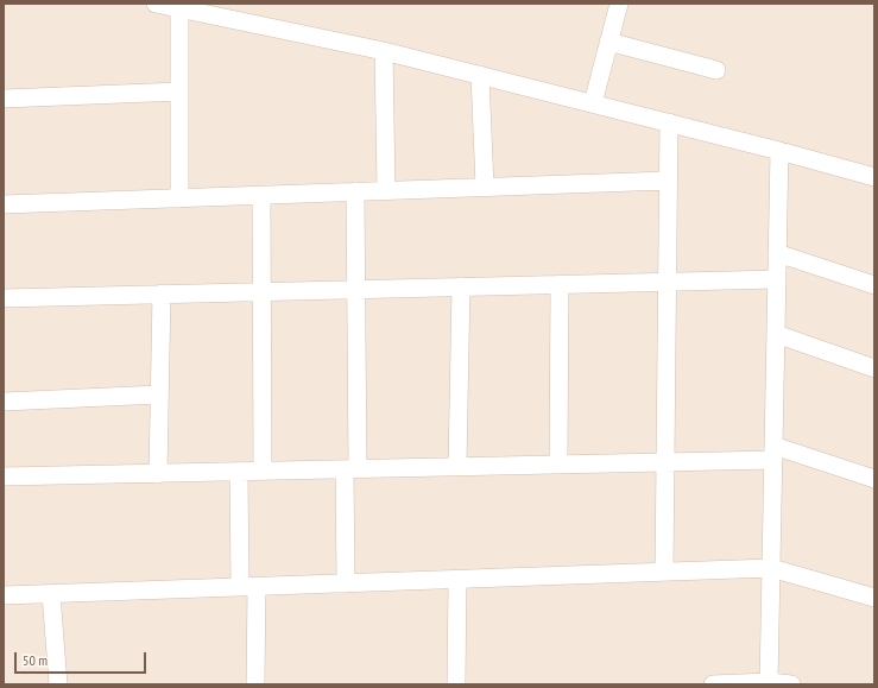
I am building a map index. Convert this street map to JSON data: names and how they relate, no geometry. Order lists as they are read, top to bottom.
{
  "scale_bar": "50 m"
}
